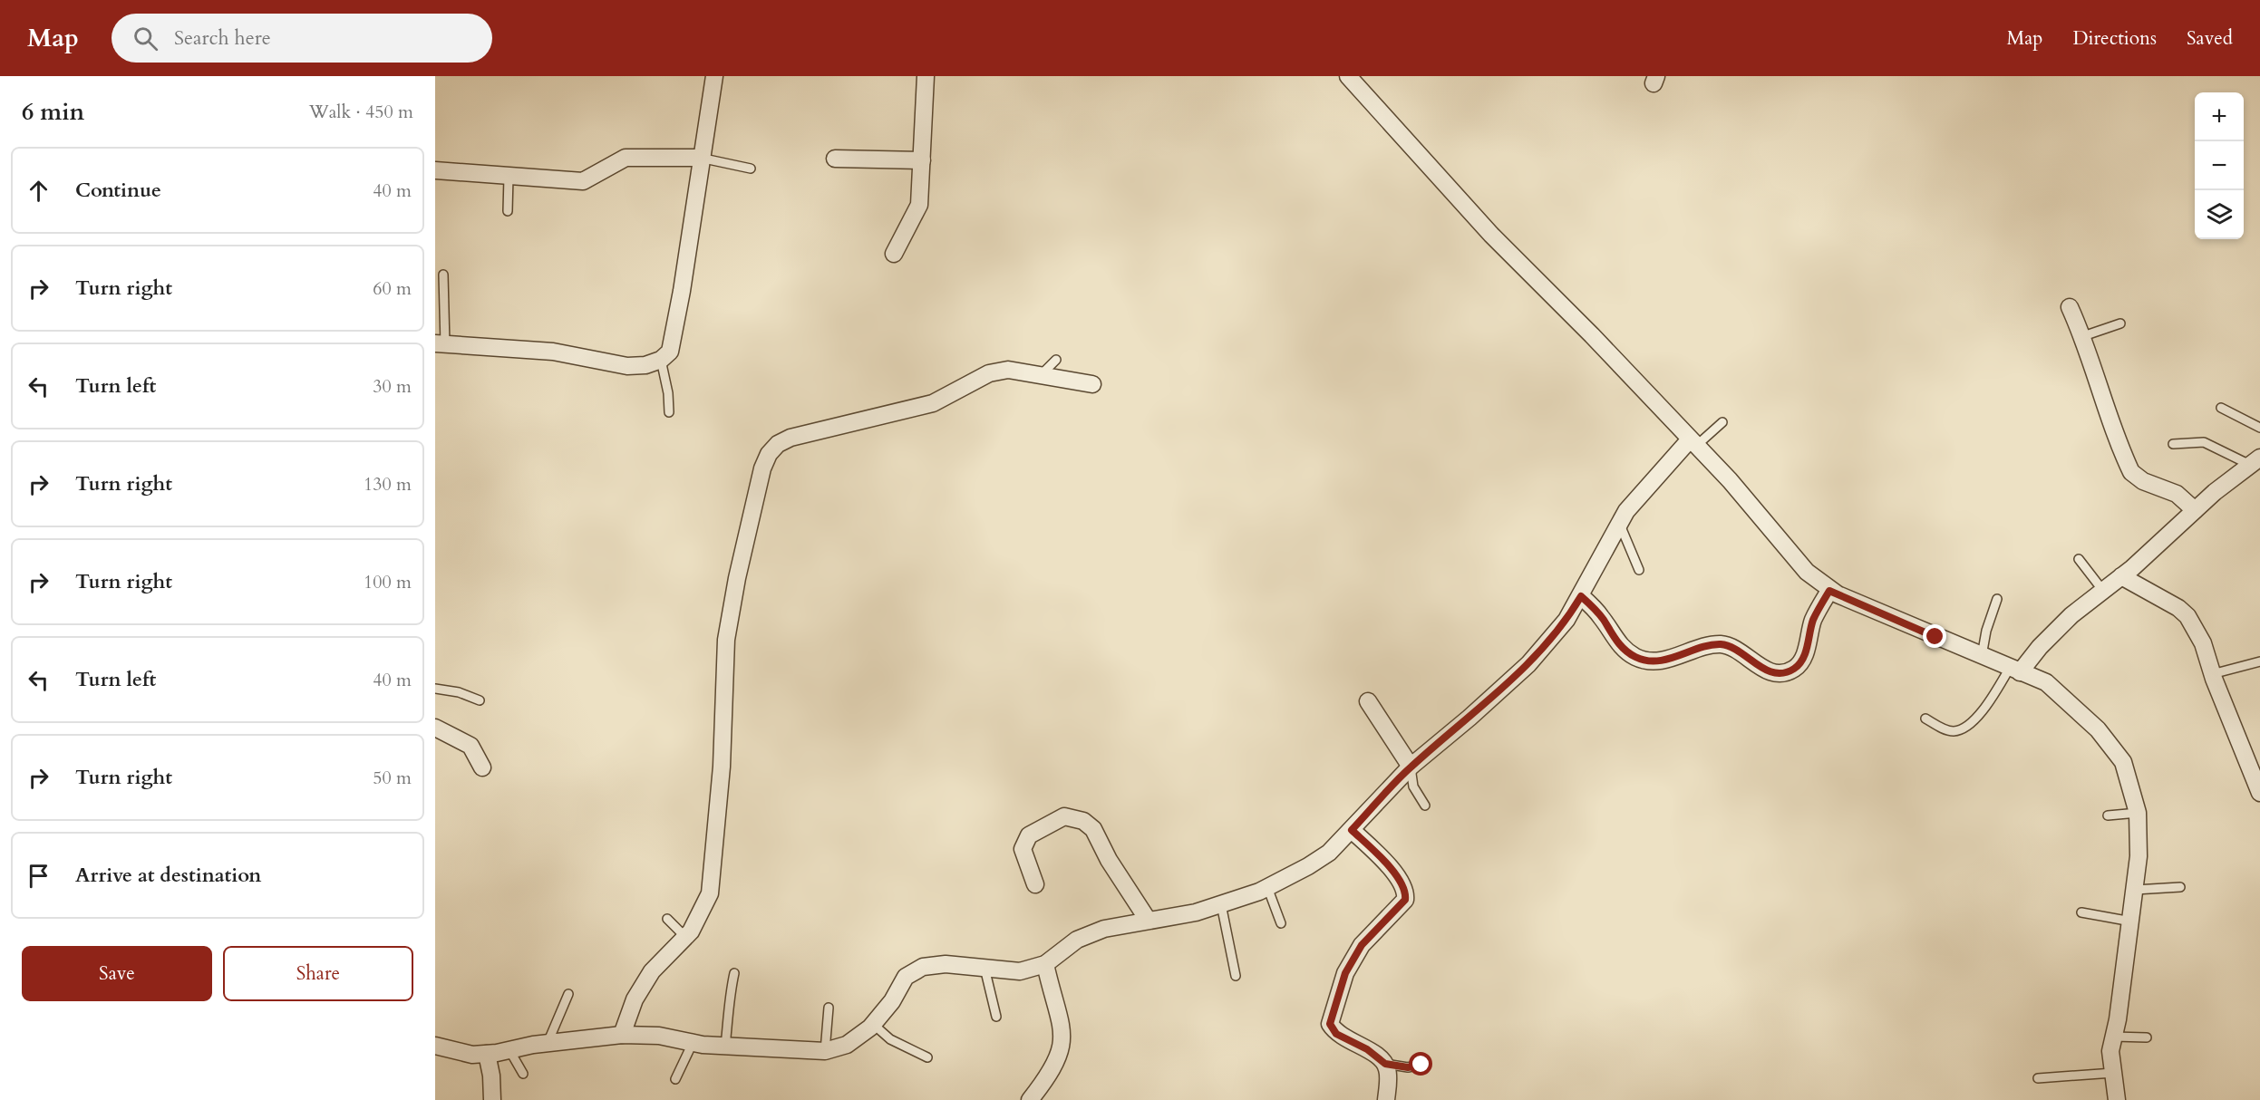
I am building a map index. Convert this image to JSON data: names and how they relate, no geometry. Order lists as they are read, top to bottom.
{
  "page": {
    "header": "Map",
    "search": "Search here",
    "nav": ["Map", "Directions", "Saved"],
    "heading": ["6 min", "Walk · 450 m"],
    "map_buttons": ["+", "−"],
    "list": [
      ["Continue", "40 m"],
      ["Turn right", "60 m"],
      ["Turn left", "30 m"],
      ["Turn right", "130 m"],
      ["Turn right", "100 m"],
      ["Turn left", "40 m"],
      ["Turn right", "50 m"],
      "Arrive at destination"
    ],
    "buttons": ["Save", "Share"]
  }
}
